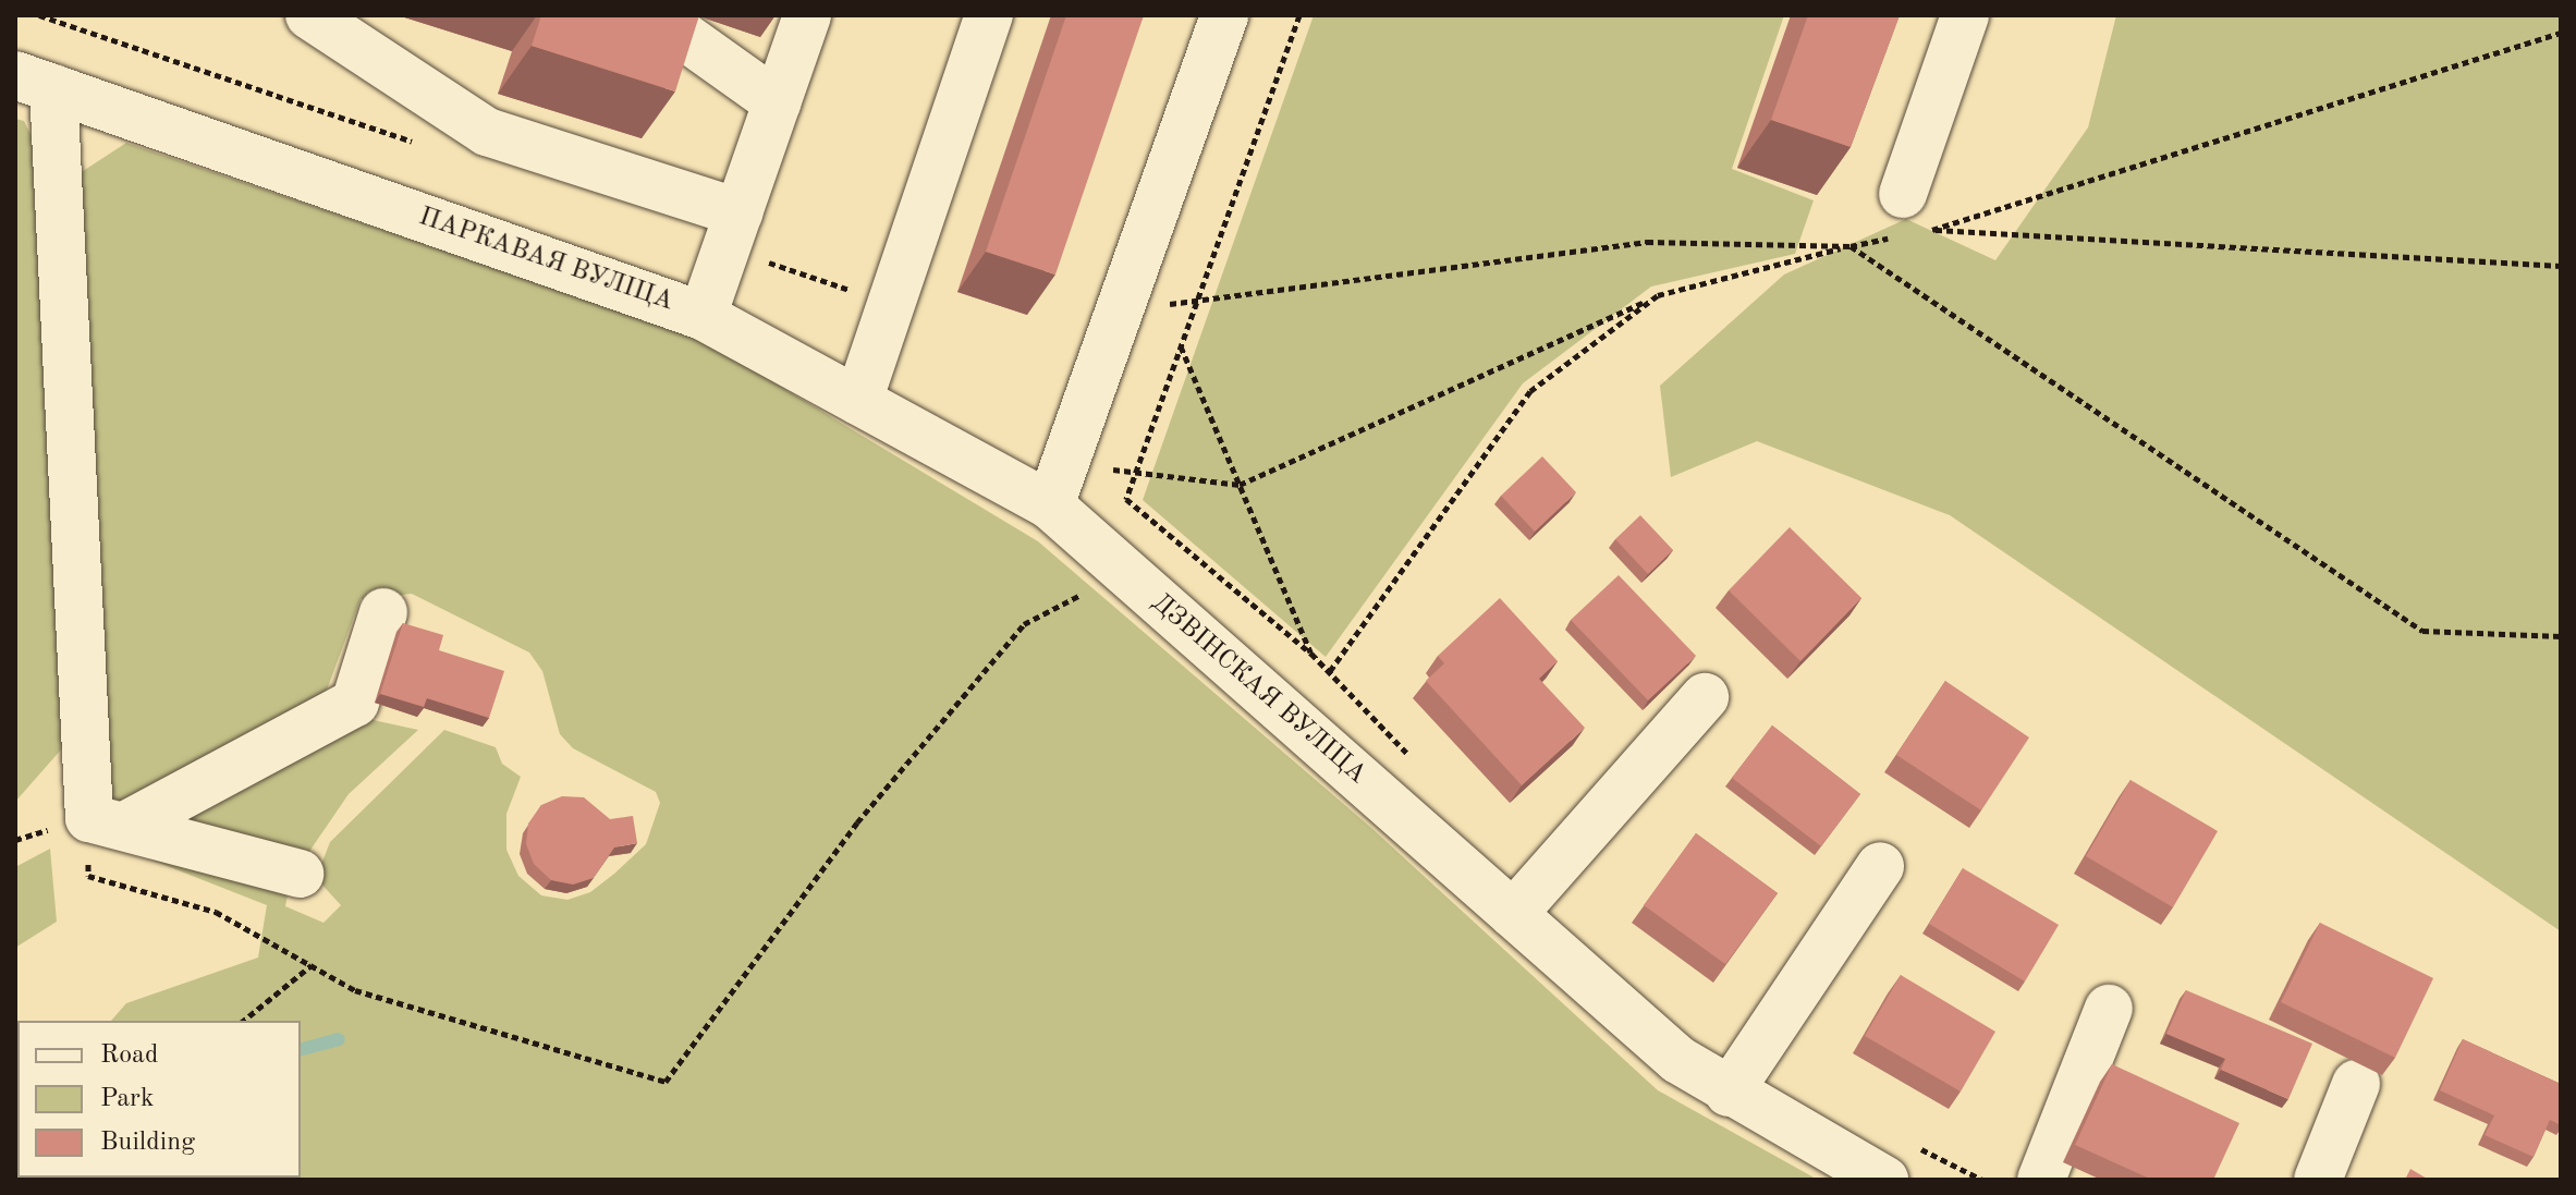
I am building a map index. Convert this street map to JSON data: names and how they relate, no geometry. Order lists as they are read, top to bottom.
{
  "streets": {
    "street": ["ПАРКАВАЯ ВУЛІЦА", "ДЗВІНСКАЯ ВУЛІЦА"]
  },
  "crossings": [
    ["ПАРКАВАЯ ВУЛІЦА", "ДЗВІНСКАЯ ВУЛІЦА"]
  ],
  "legend": ["Road", "Park", "Building"]
}
